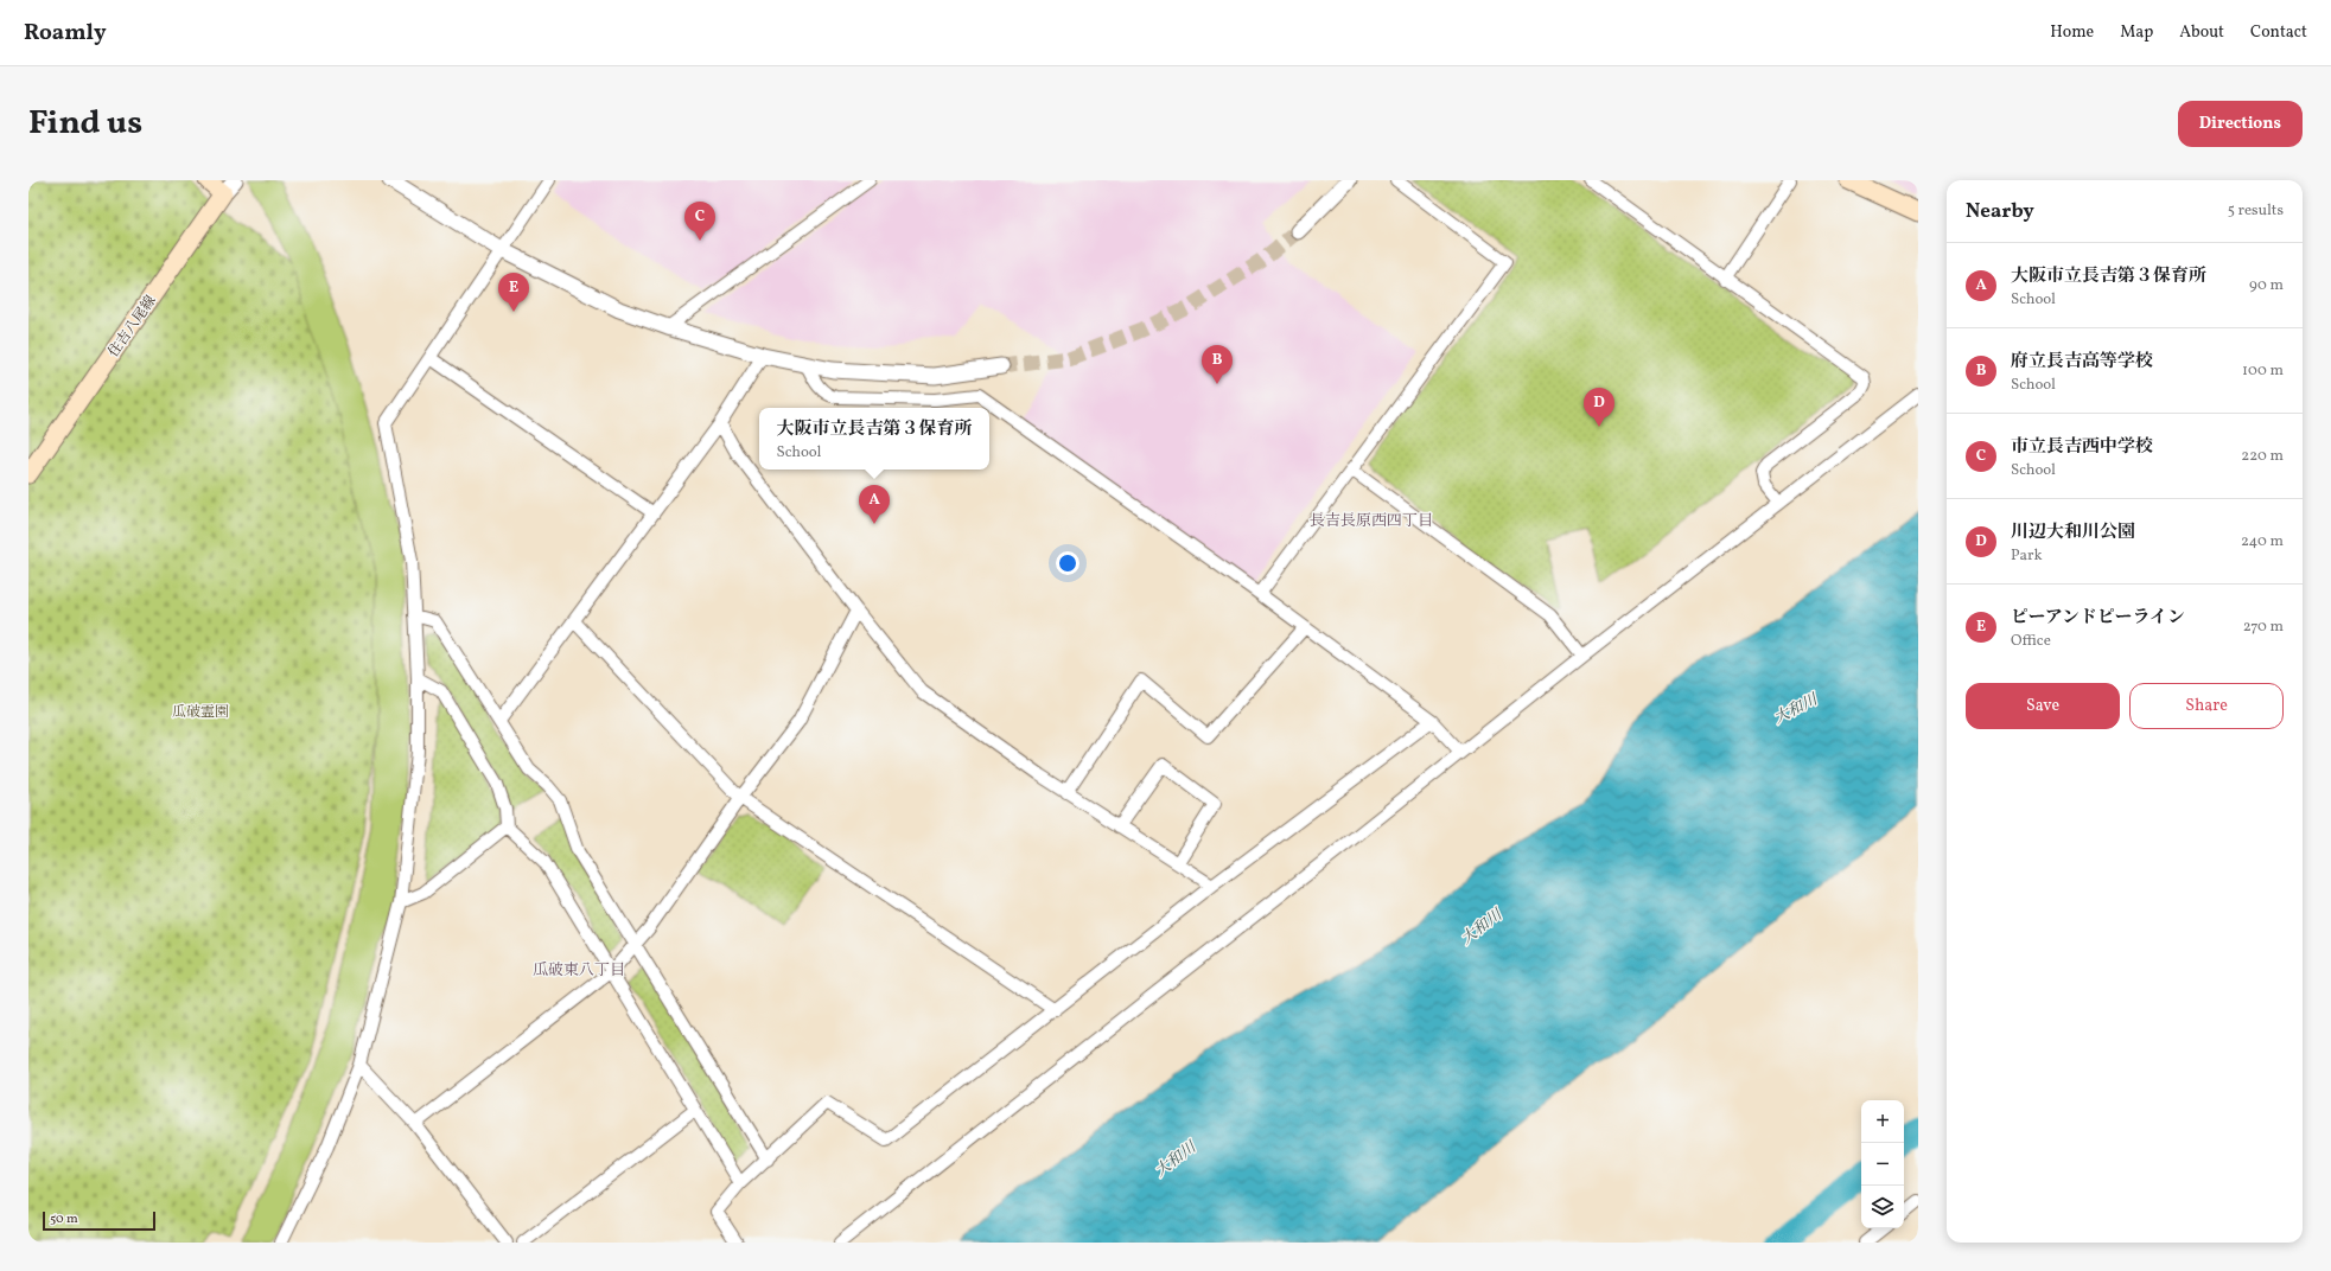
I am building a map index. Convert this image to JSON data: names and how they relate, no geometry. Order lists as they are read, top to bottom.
{
  "streets": {
    "main road": ["住吉八尾線"]
  },
  "districts": ["長吉長原西四丁目", "瓜破東八丁目"],
  "water": ["大和川"],
  "parks": ["瓜破霊園"],
  "scale_bar": "50 m",
  "page": {
    "header": "Roamly",
    "nav": [
      "Home",
      "Map",
      "About",
      "Contact"
    ],
    "title": "Find us",
    "buttons": [
      "Directions",
      ["Save", "Share"]
    ],
    "heading": ["Nearby", "5 results"],
    "pins": [
      "C",
      "E",
      "B",
      "D",
      "A"
    ],
    "list": [
      {
        "mark": "A",
        "name": "大阪市立長吉第３保育所",
        "note": "School",
        "value": "90 m"
      },
      {
        "mark": "B",
        "name": "府立長吉高等学校",
        "note": "School",
        "value": "100 m"
      },
      {
        "mark": "C",
        "name": "市立長吉西中学校",
        "note": "School",
        "value": "220 m"
      },
      {
        "mark": "D",
        "name": "川辺大和川公園",
        "note": "Park",
        "value": "240 m"
      },
      {
        "mark": "E",
        "name": "ピーアンドピーライン",
        "note": "Office",
        "value": "270 m"
      }
    ],
    "popup": ["大阪市立長吉第３保育所", "School"],
    "map_buttons": ["+", "−"],
    "scale": "50 m"
  }
}
